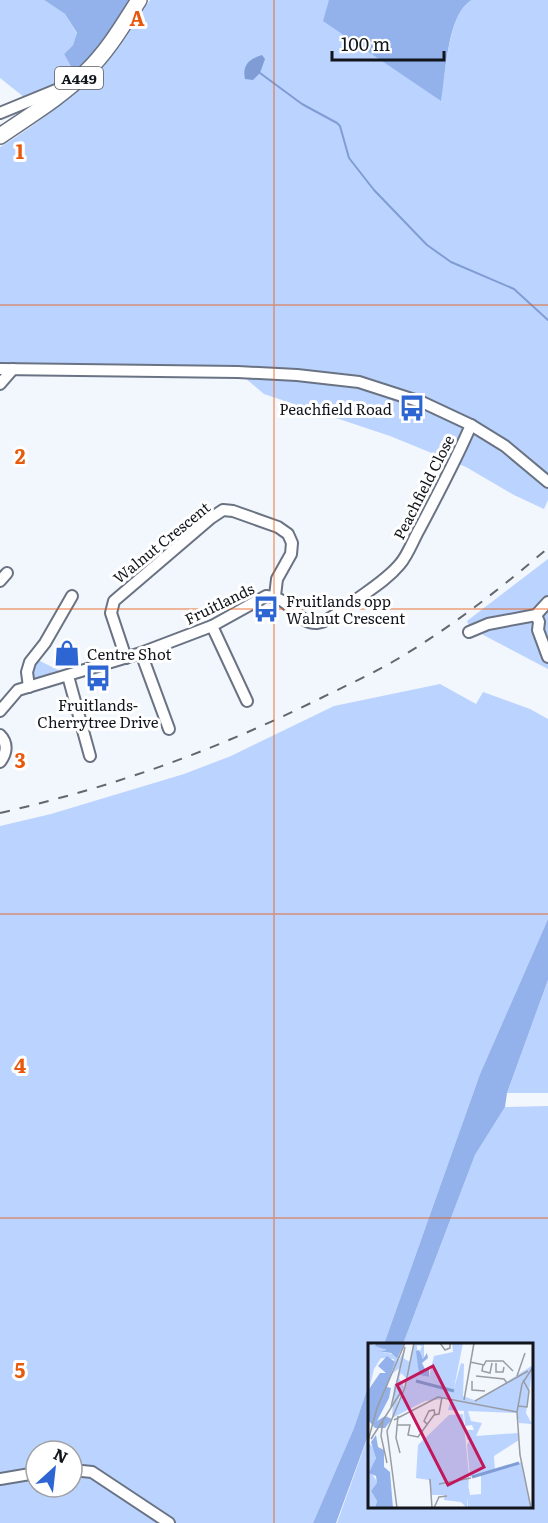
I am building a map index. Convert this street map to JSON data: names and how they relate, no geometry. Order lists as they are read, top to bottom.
{
  "streets": {
    "highway": ["A449"],
    "street": ["Peachfield Close", "Walnut Crescent", "Fruitlands"]
  },
  "crossings": [
    ["Peachfield Close", "Fruitlands"],
    ["Walnut Crescent", "Fruitlands"]
  ],
  "places": {
    "bus stop": ["Peachfield Road", "Fruitlands opp Walnut Crescent", "Fruitlands- Cherrytree Drive"],
    "shop": ["Centre Shot"]
  },
  "scale_bar": "100 m",
  "north": "top right",
  "grid": {
    "columns": ["A"],
    "rows": [
      "1",
      "2",
      "3",
      "4",
      "5"
    ]
  }
}
